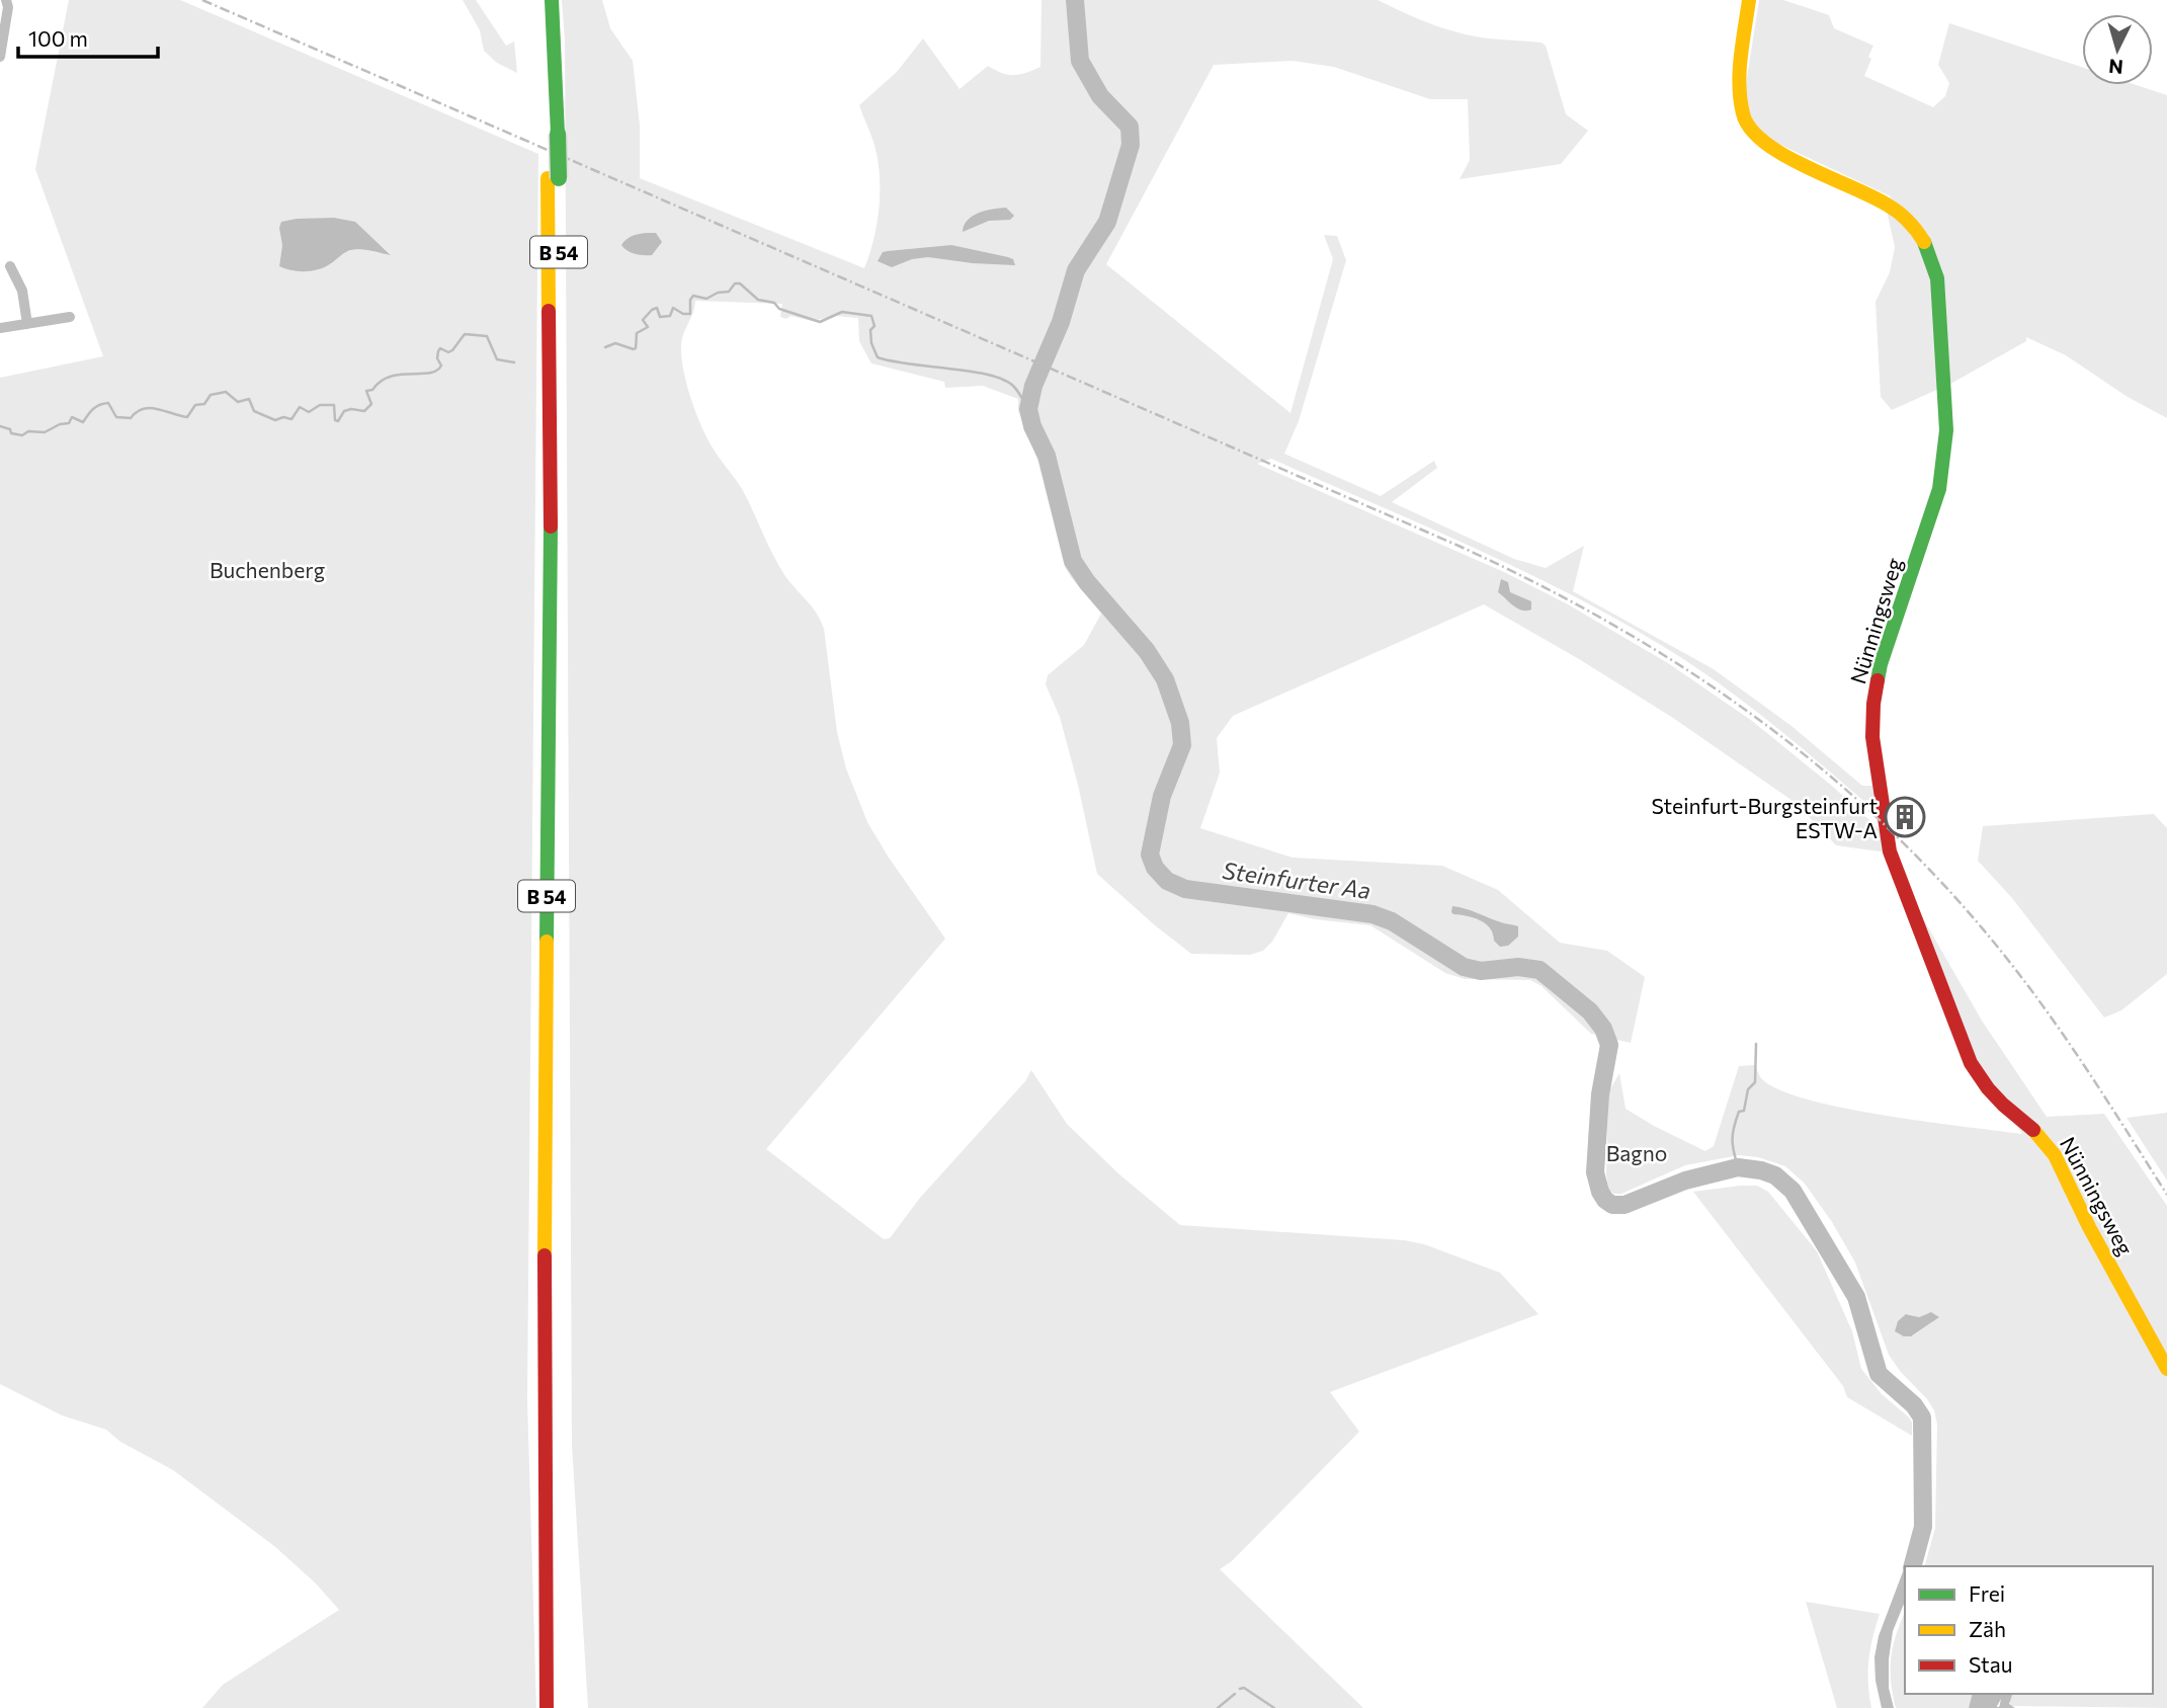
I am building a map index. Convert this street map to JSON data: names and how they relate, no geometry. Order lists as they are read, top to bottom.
{
  "streets": {
    "main road": ["B 54", "Nünningsweg"]
  },
  "water": ["Steinfurter Aa"],
  "parks": ["Buchenberg", "Bagno"],
  "places": {
    "building": ["Steinfurt-Burgsteinfurt ESTW-A"]
  },
  "legend": ["Frei", "Zäh", "Stau"],
  "scale_bar": "100 m",
  "north": "bottom"
}
